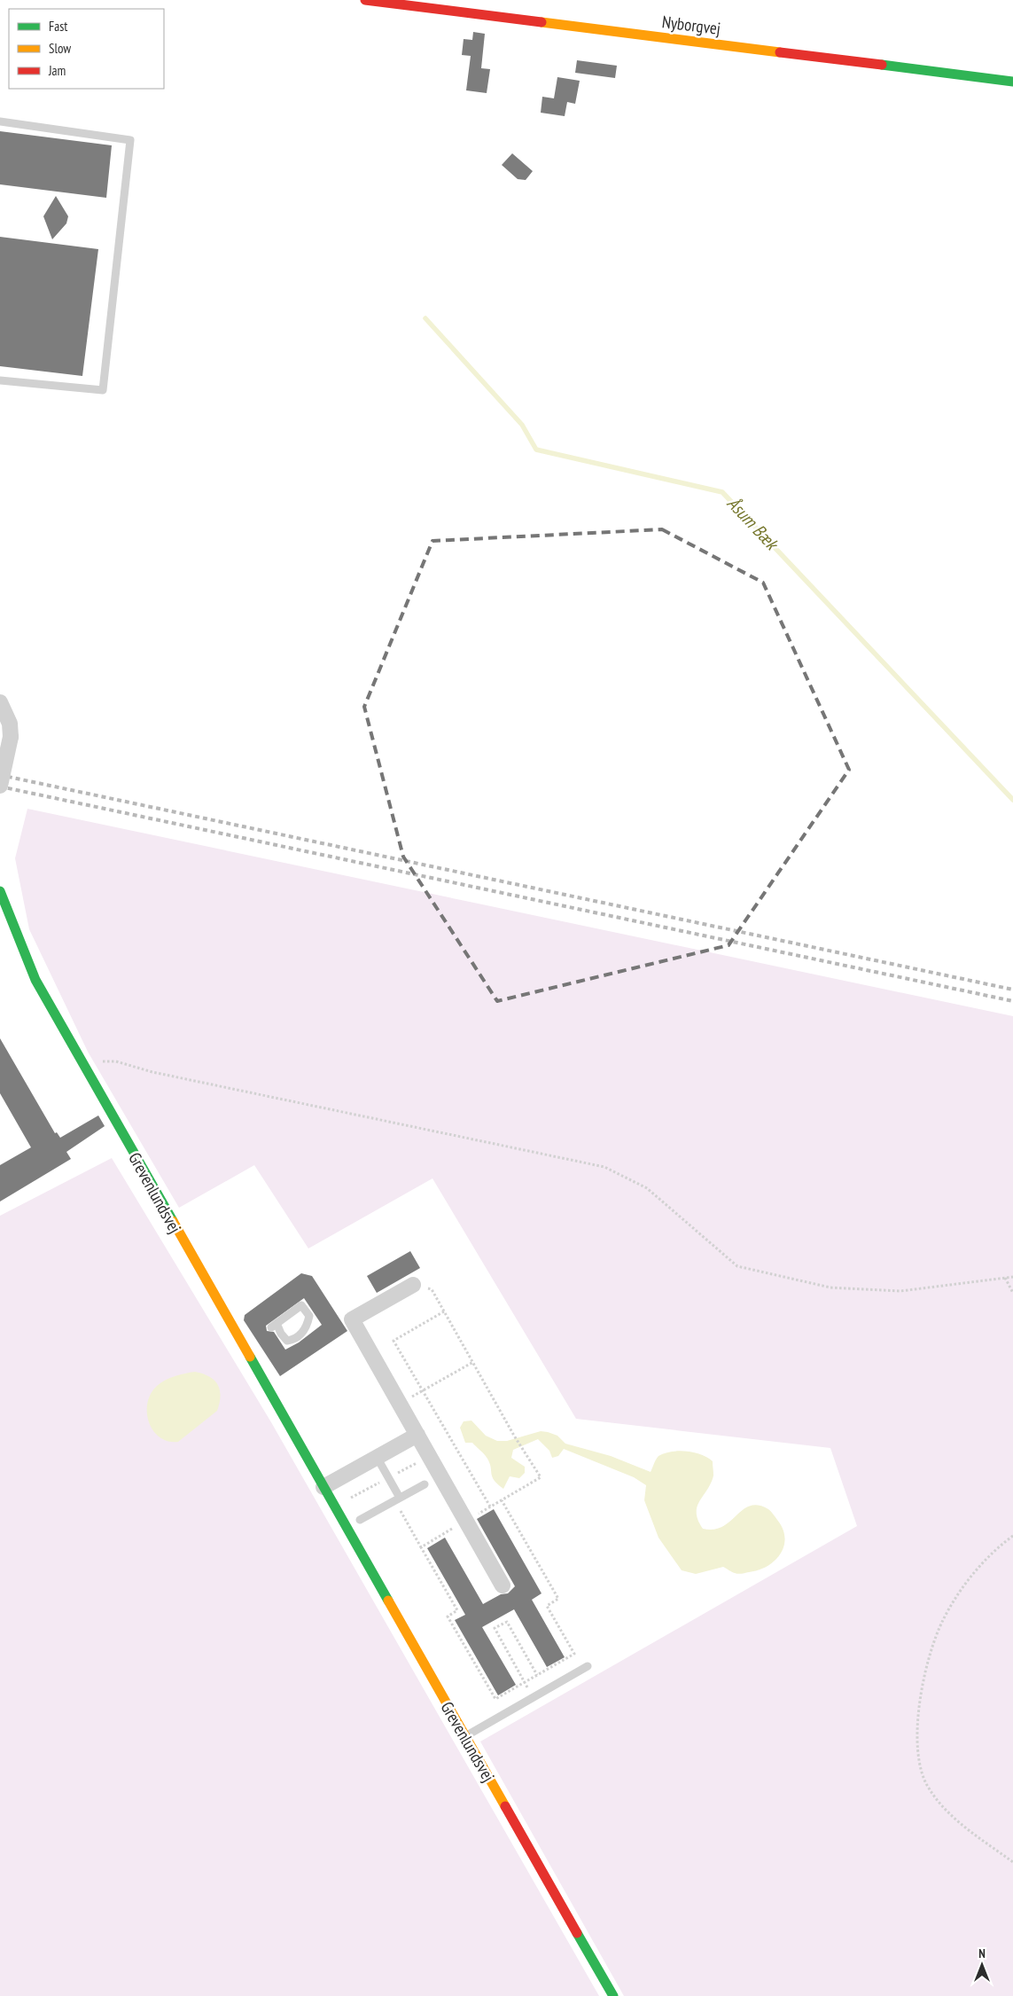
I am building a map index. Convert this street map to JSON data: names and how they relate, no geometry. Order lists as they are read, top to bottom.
{
  "streets": {
    "street": ["Nyborgvej", "Grevenlundsvej"]
  },
  "water": ["Åsum Bæk"],
  "legend": ["Fast", "Slow", "Jam"],
  "north": "top"
}
